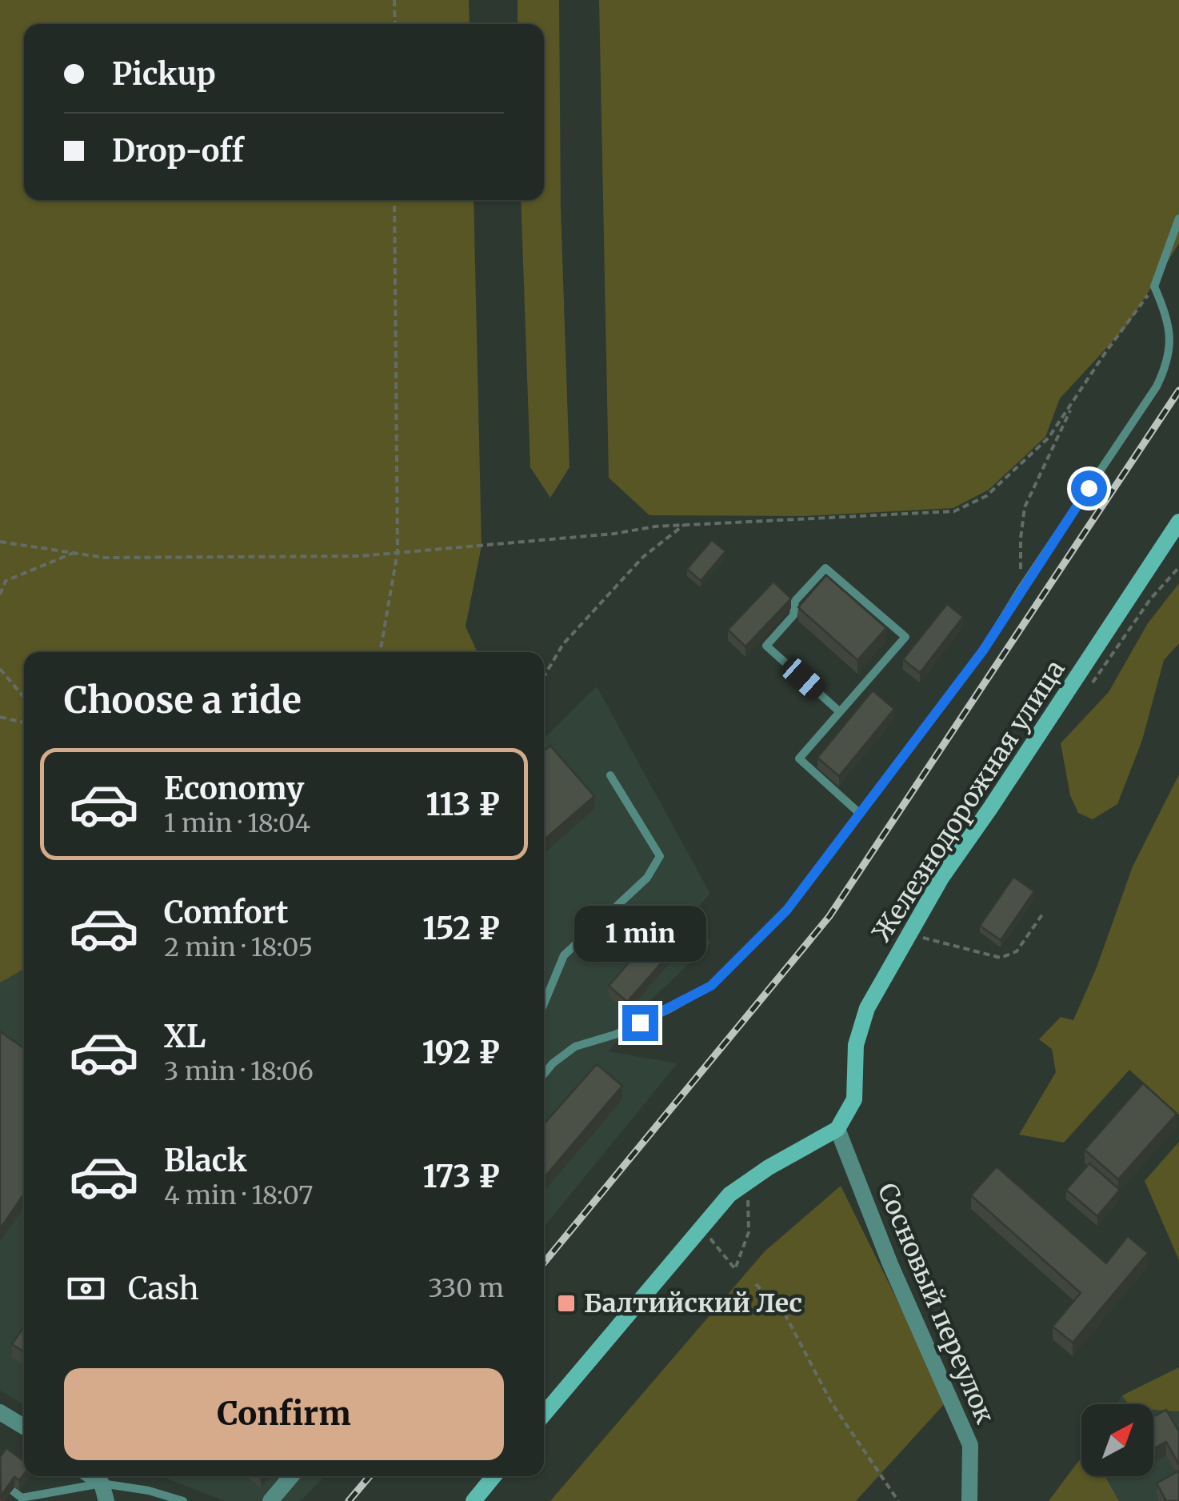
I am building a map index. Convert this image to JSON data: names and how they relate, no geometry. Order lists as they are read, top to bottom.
{
  "streets": {
    "street": ["Железнодорожная улица", "Сосновый переулок"]
  },
  "crossings": [
    ["Железнодорожная улица", "Сосновый переулок"]
  ],
  "places": {
    "transit": ["Балтийский Лес"]
  },
  "north": "top right",
  "page": {
    "banner": ["Pickup", "Drop-off"],
    "heading": "Choose a ride",
    "list": [
      {
        "name": "Economy",
        "note": "1 min · 18:04",
        "value": "113 ₽"
      },
      {
        "name": "Comfort",
        "note": "2 min · 18:05",
        "value": "152 ₽"
      },
      {
        "name": "XL",
        "note": "3 min · 18:06",
        "value": "192 ₽"
      },
      {
        "name": "Black",
        "note": "4 min · 18:07",
        "value": "173 ₽"
      }
    ],
    "bubble": "1 min",
    "pay": ["Cash", "330 m"],
    "buttons": "Confirm"
  }
}
